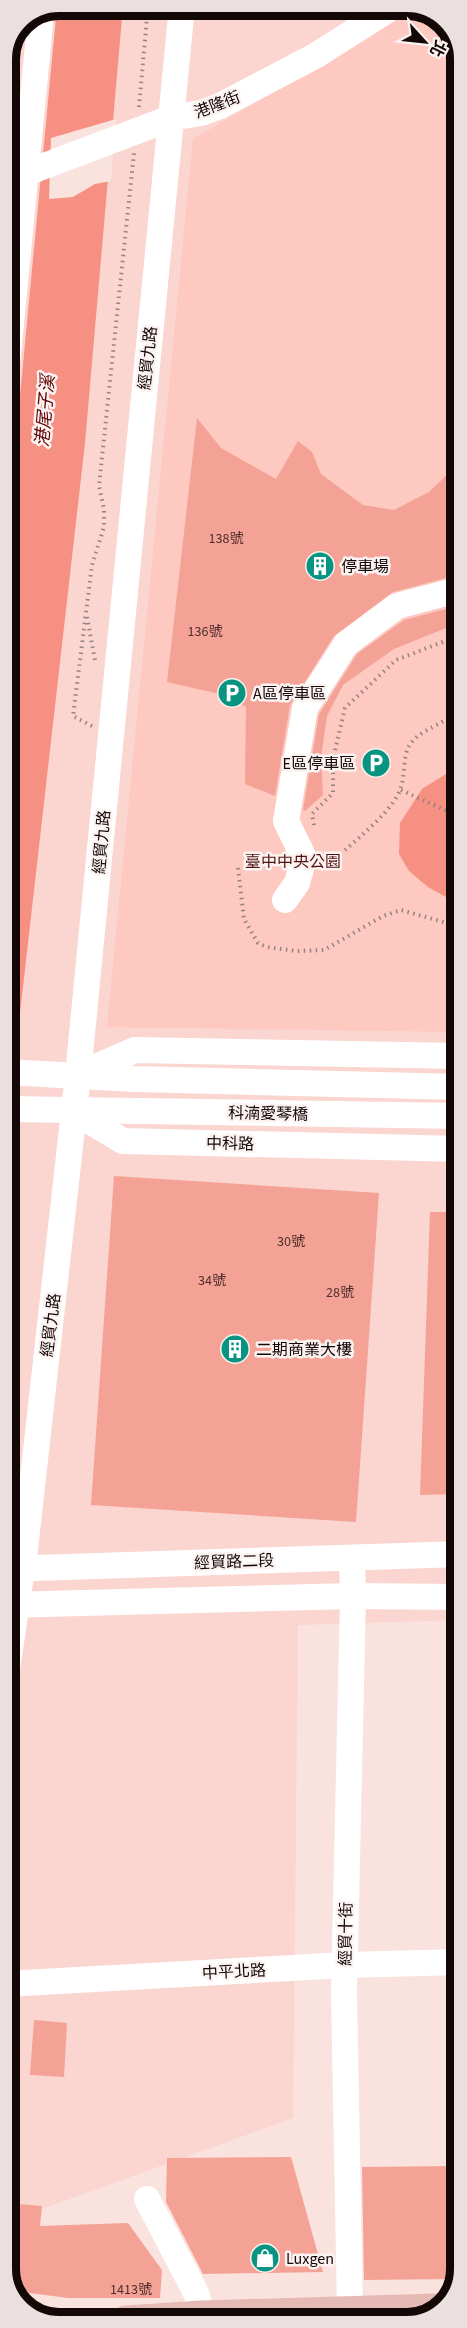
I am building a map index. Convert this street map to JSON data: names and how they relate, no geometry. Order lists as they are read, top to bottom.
{
  "streets": {
    "street": [
      "港隆街",
      "經貿九路",
      "科湳愛琴橋",
      "中科路",
      "經貿路二段",
      "經貿十街",
      "中平北路"
    ]
  },
  "crossings": [
    ["港隆街", "經貿九路"],
    ["經貿九路", "科湳愛琴橋"],
    ["經貿九路", "中科路"],
    ["科湳愛琴橋", "中科路"],
    ["經貿路二段", "經貿十街"],
    ["經貿十街", "中平北路"]
  ],
  "water": ["港尾子溪"],
  "parks": ["臺中中央公園"],
  "places": {
    "building": ["停車場", "二期商業大樓"],
    "parking": ["A區停車區", "E區停車區"],
    "shop": ["Luxgen"]
  },
  "house_numbers": [
    "138號",
    "136號",
    "30號",
    "34號",
    "28號",
    "1413號"
  ],
  "north": "bottom right"
}
